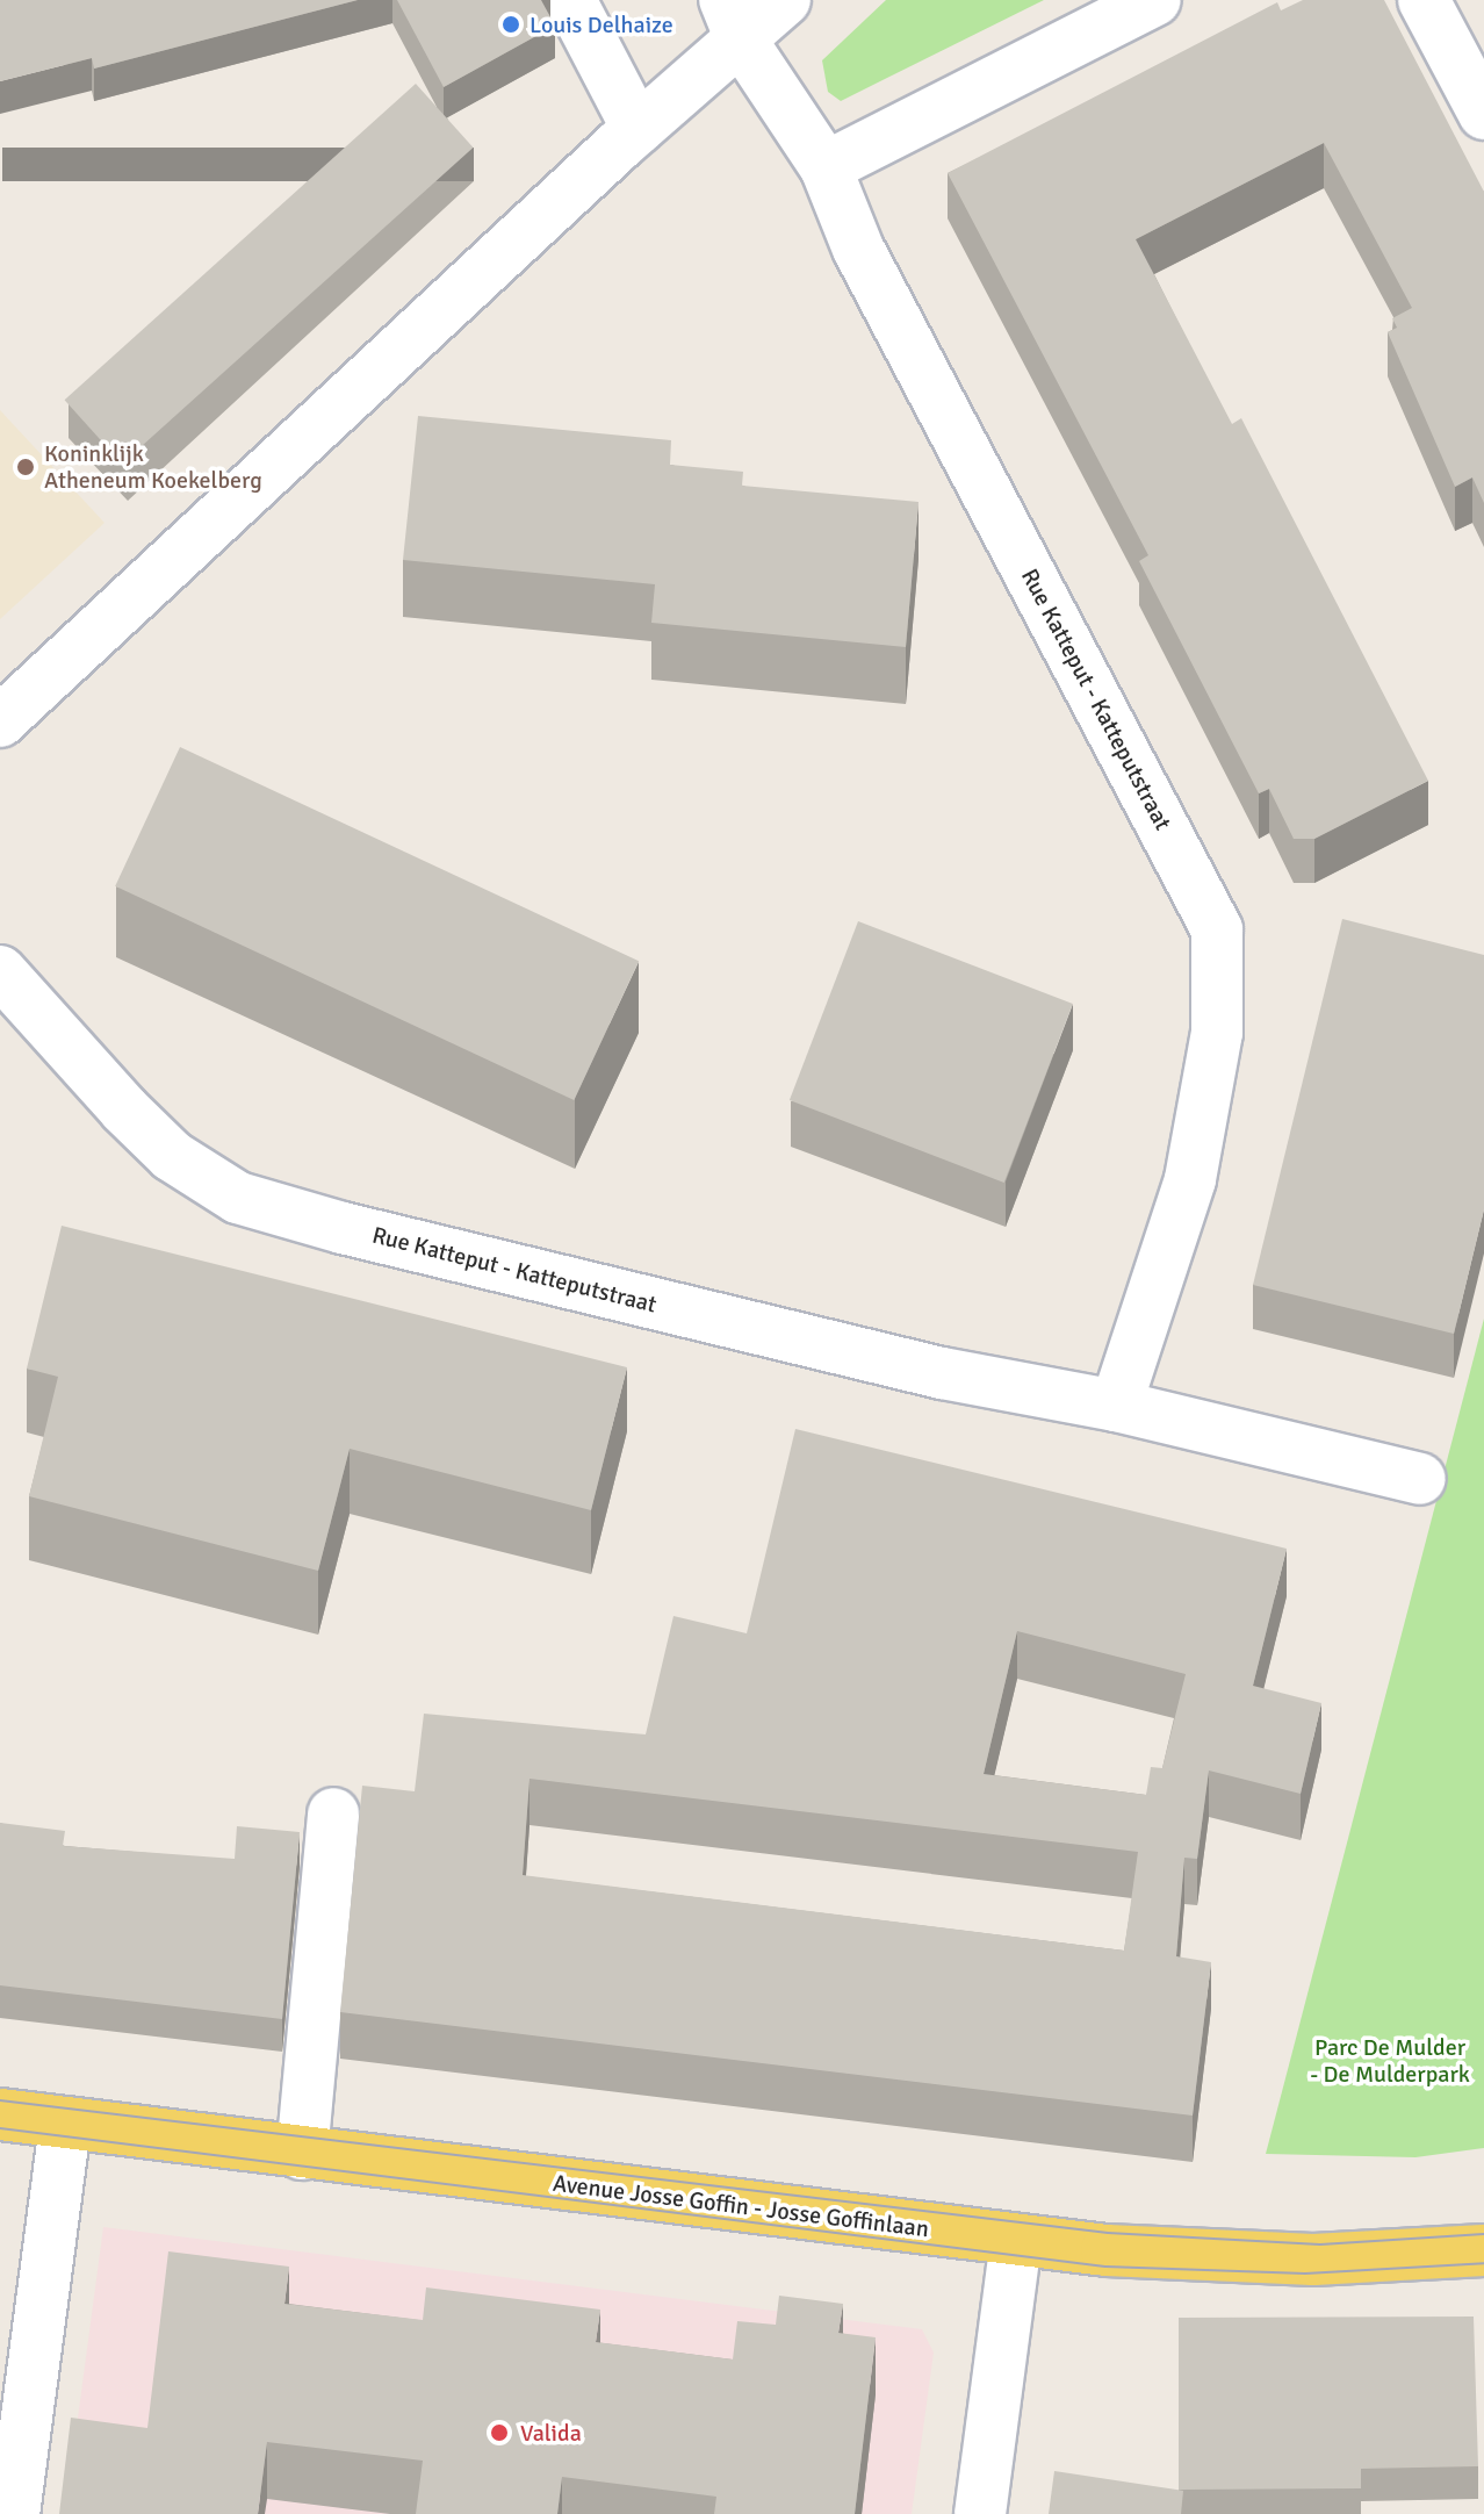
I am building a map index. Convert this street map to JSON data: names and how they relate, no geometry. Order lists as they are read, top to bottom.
{
  "streets": {
    "main road": ["Avenue Josse Goffin - Josse Goffinlaan"],
    "street": ["Rue Katteput - Katteputstraat"]
  },
  "parks": ["Parc De Mulder - De Mulderpark"],
  "places": ["Louis Delhaize", "Koninklijk Atheneum Koekelberg", "Valida"]
}
